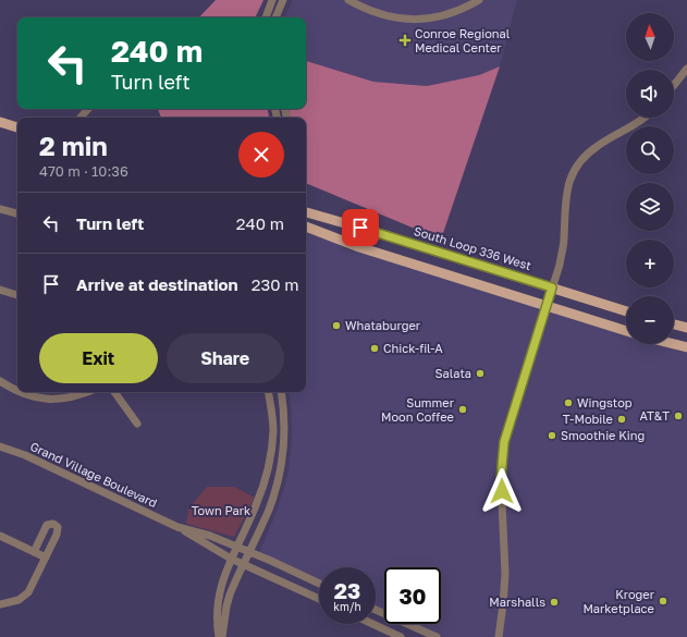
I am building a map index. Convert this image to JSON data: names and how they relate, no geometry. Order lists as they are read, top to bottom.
{
  "streets": {
    "main road": ["South Loop 336 West"],
    "street": ["Grand Village Boulevard"]
  },
  "parks": ["Town Park"],
  "places": {
    "health": ["Conroe Regional Medical Center"],
    "other": [
      "Whataburger",
      "Chick-fil-A",
      "Salata",
      "Wingstop",
      "Summer Moon Coffee",
      "AT&T",
      "T-Mobile",
      "Smoothie King",
      "Kroger Marketplace",
      "Marshalls"
    ]
  },
  "north": "top",
  "page": {
    "map_buttons": ["+", "−"],
    "turn": ["240 m", "Turn left"],
    "heading": ["2 min", "470 m · 10:36"],
    "list": [
      {
        "name": "Turn left",
        "value": "240 m"
      },
      {
        "name": "Arrive at destination",
        "value": "230 m"
      }
    ],
    "buttons": ["Exit", "Share"],
    "speed": "23 km/h",
    "limit": "30"
  }
}
